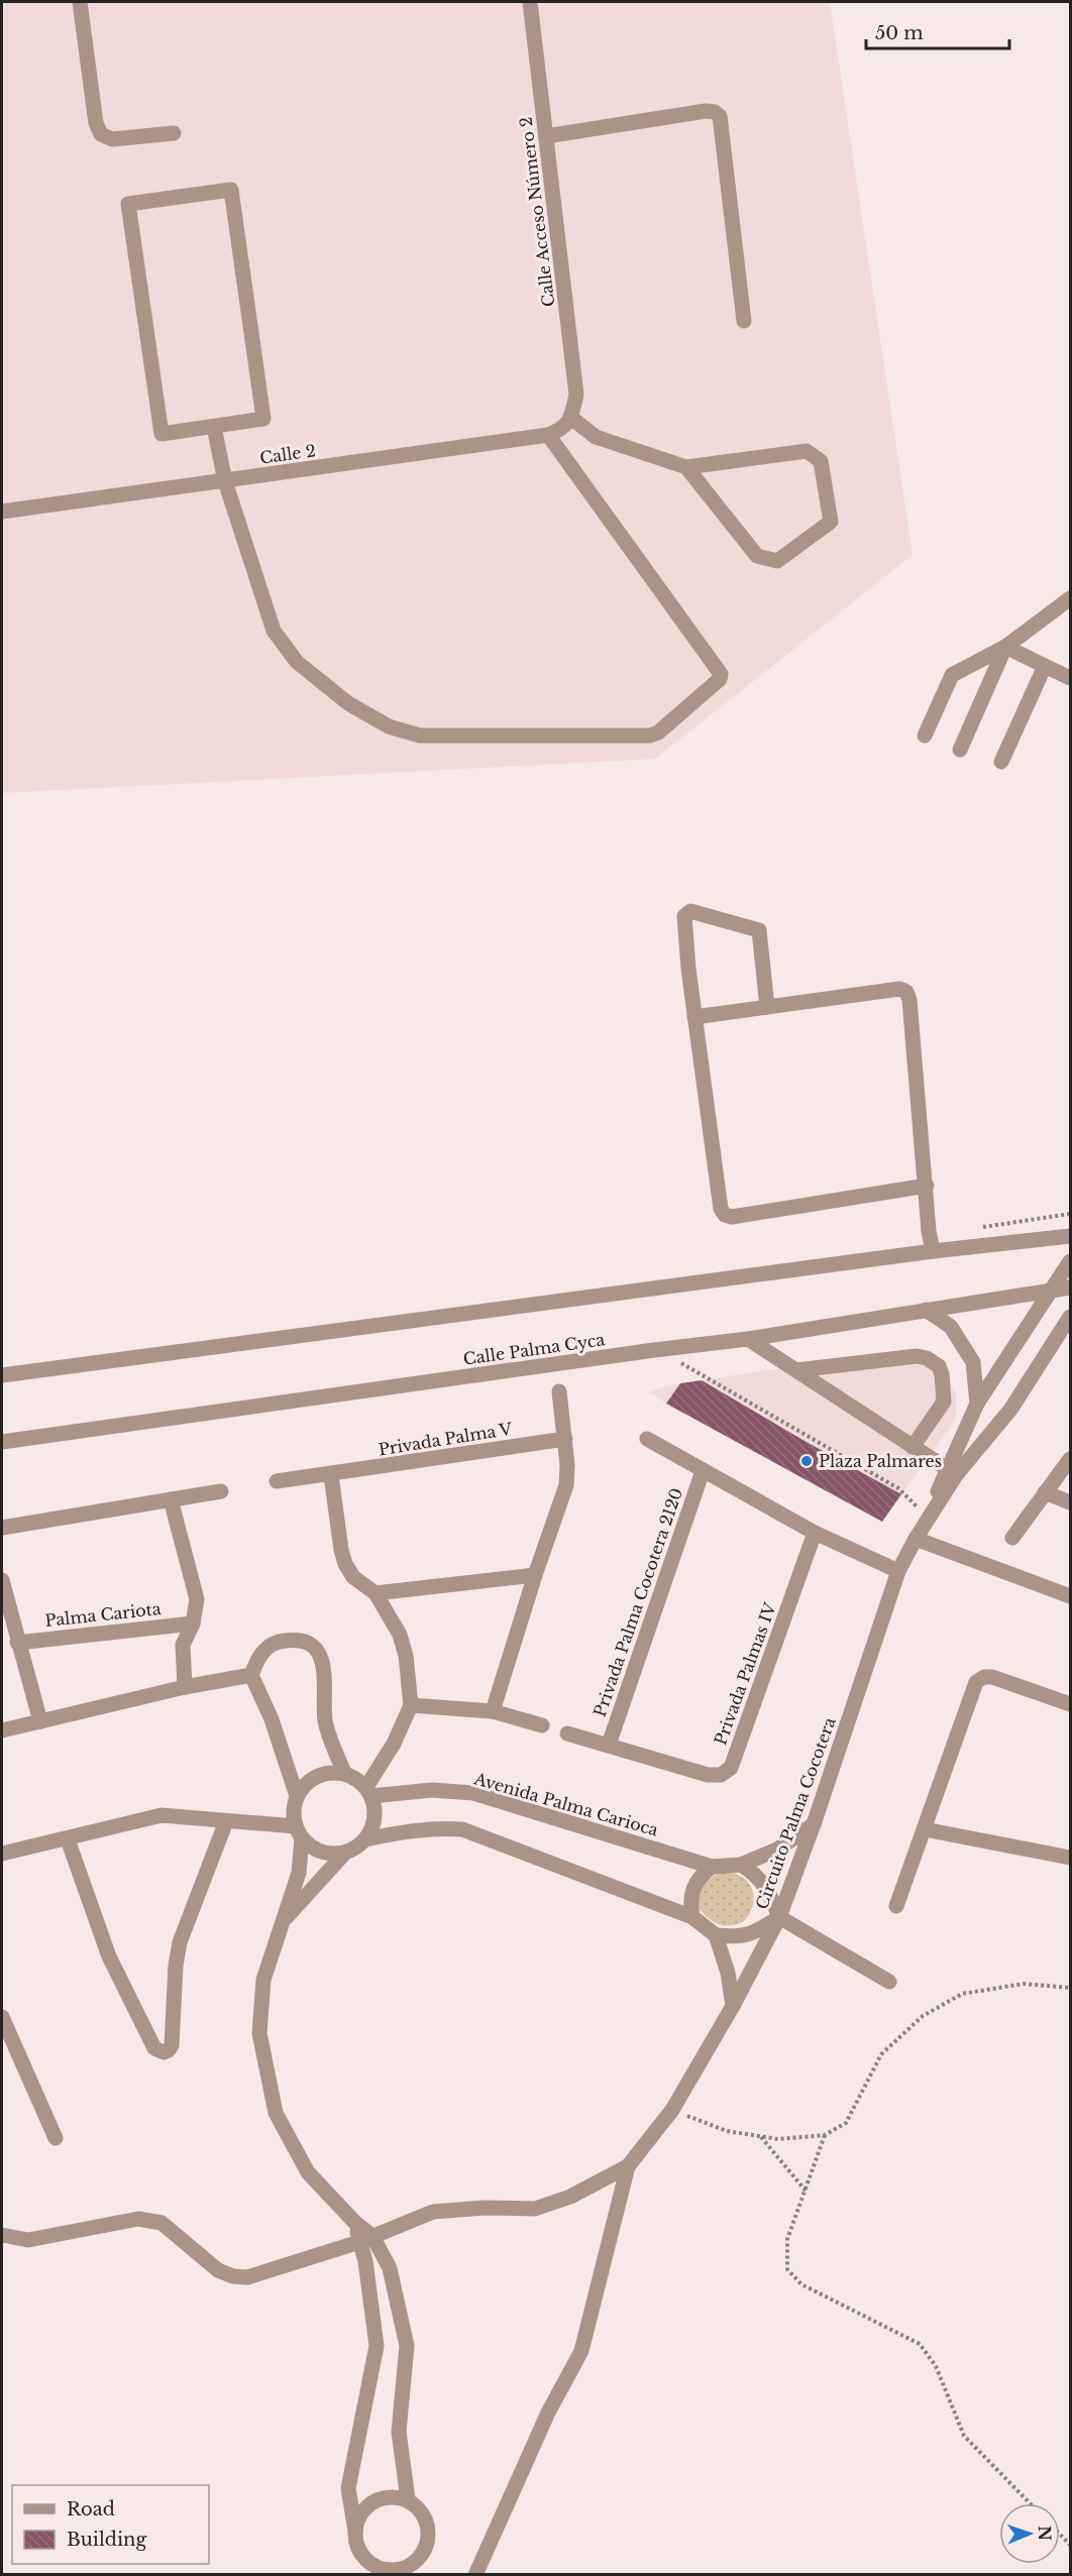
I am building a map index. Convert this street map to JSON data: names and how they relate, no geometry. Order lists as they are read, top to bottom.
{
  "streets": {
    "street": [
      "Calle Acceso Número 2",
      "Calle 2",
      "Calle Palma Cyca",
      "Privada Palma V",
      "Privada Palma Cocotera 2120",
      "Palma Cariota",
      "Privada Palmas IV",
      "Avenida Palma Carioca",
      "Circuito Palma Cocotera"
    ]
  },
  "crossings": [
    ["Calle Acceso Número 2", "Calle 2"],
    ["Calle Palma Cyca", "Circuito Palma Cocotera"],
    ["Privada Palma Cocotera 2120", "Privada Palmas IV"],
    ["Avenida Palma Carioca", "Circuito Palma Cocotera"]
  ],
  "places": ["Plaza Palmares"],
  "legend": ["Road", "Building"],
  "scale_bar": "50 m",
  "north": "right"
}
